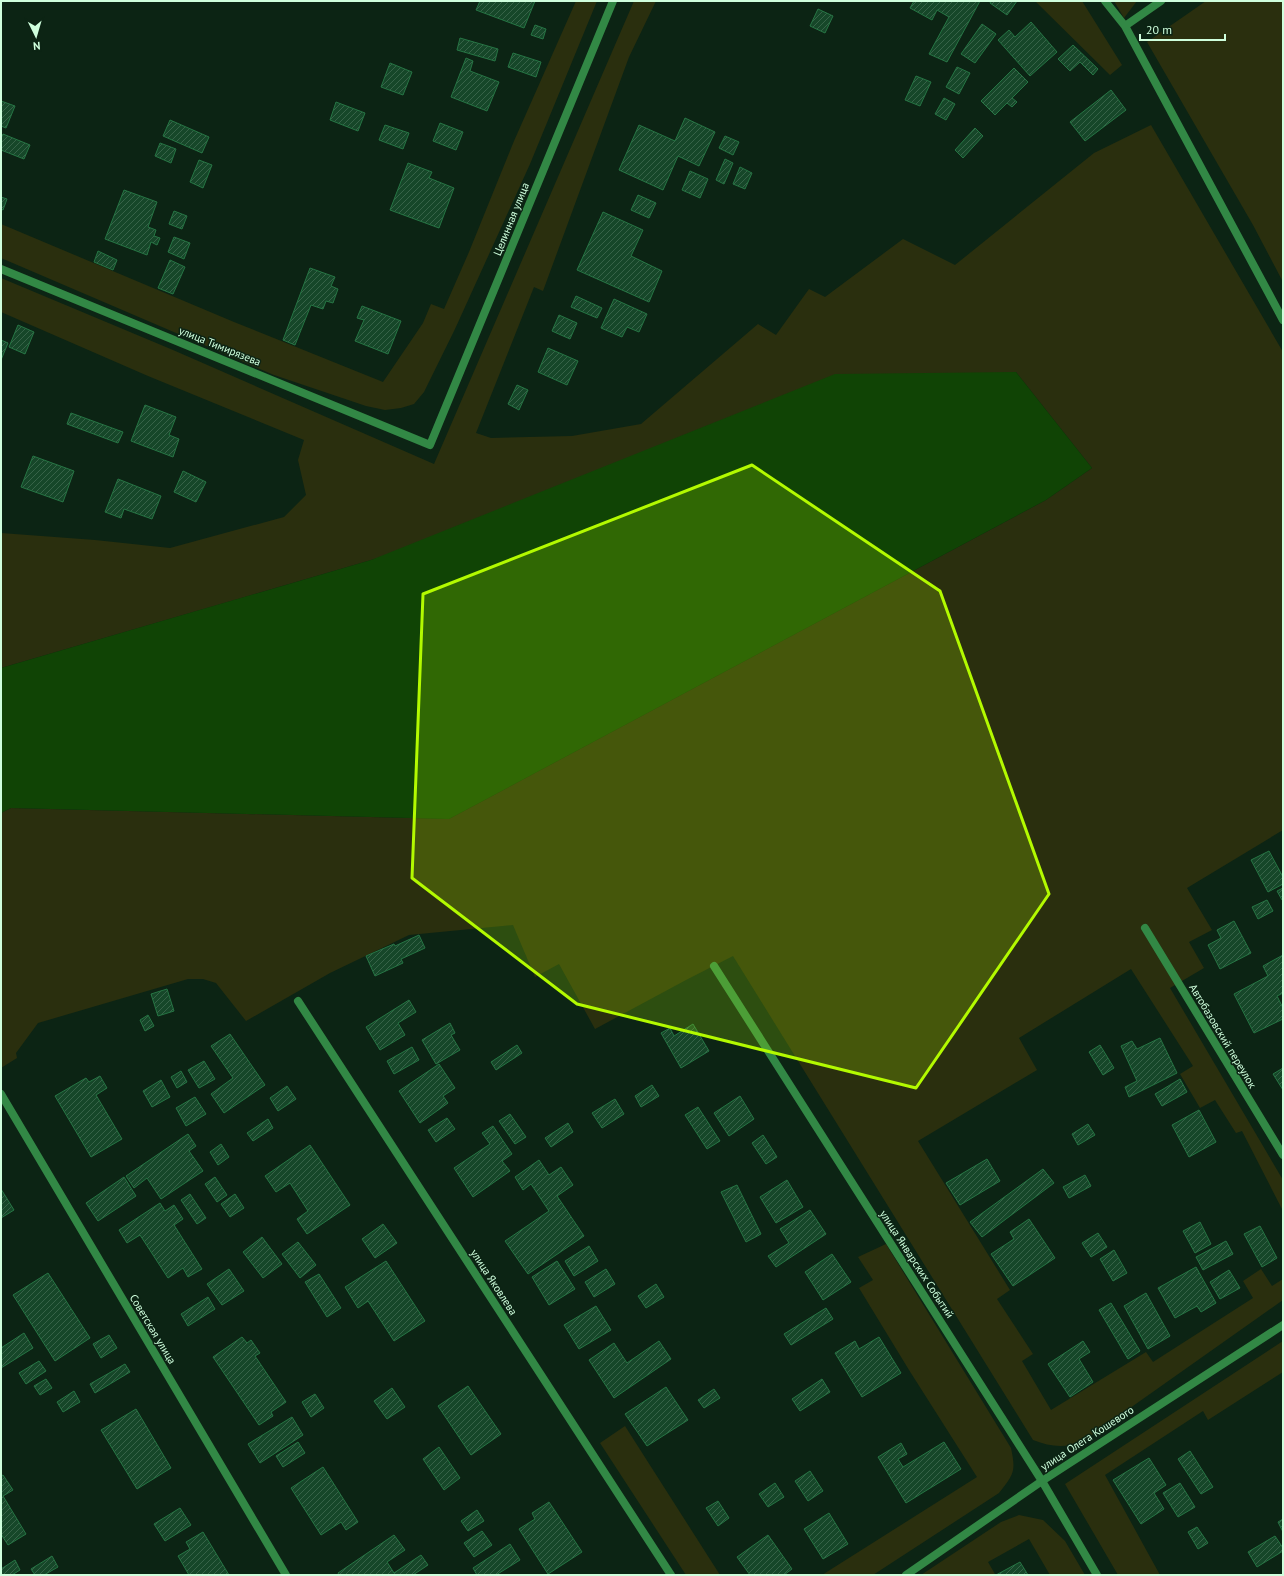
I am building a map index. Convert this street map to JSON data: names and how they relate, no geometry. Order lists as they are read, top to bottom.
{
  "streets": {
    "street": [
      "Целинная улица",
      "улица Тимирязева",
      "Автобазовский переулок",
      "улица Январских Событий",
      "улица Яковлева",
      "Советская улица",
      "улица Олега Кошевого"
    ]
  },
  "crossings": [
    ["Целинная улица", "улица Тимирязева"],
    ["улица Январских Событий", "улица Олега Кошевого"]
  ],
  "scale_bar": "20 m",
  "north": "bottom"
}
